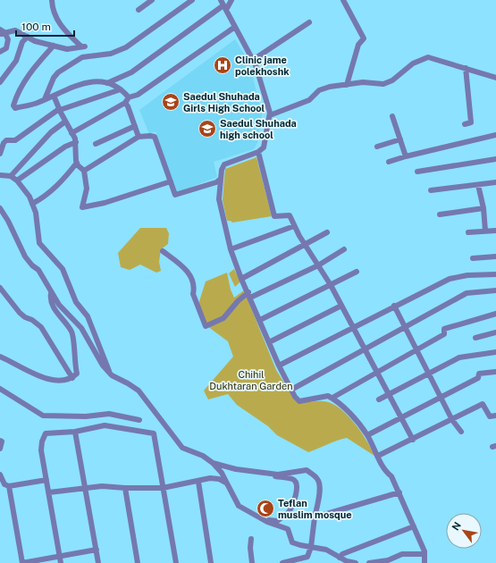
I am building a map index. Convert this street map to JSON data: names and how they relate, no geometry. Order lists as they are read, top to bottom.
{
  "parks": ["Chihil Dukhtaran Garden"],
  "places": {
    "hospital": ["Clinic jame polekhoshk"],
    "school or university": ["Saedul Shuhada Girls High School", "Saedul Shuhada high school"],
    "mosque": ["Teflan muslim mosque"]
  },
  "scale_bar": "100 m",
  "north": "top left"
}
